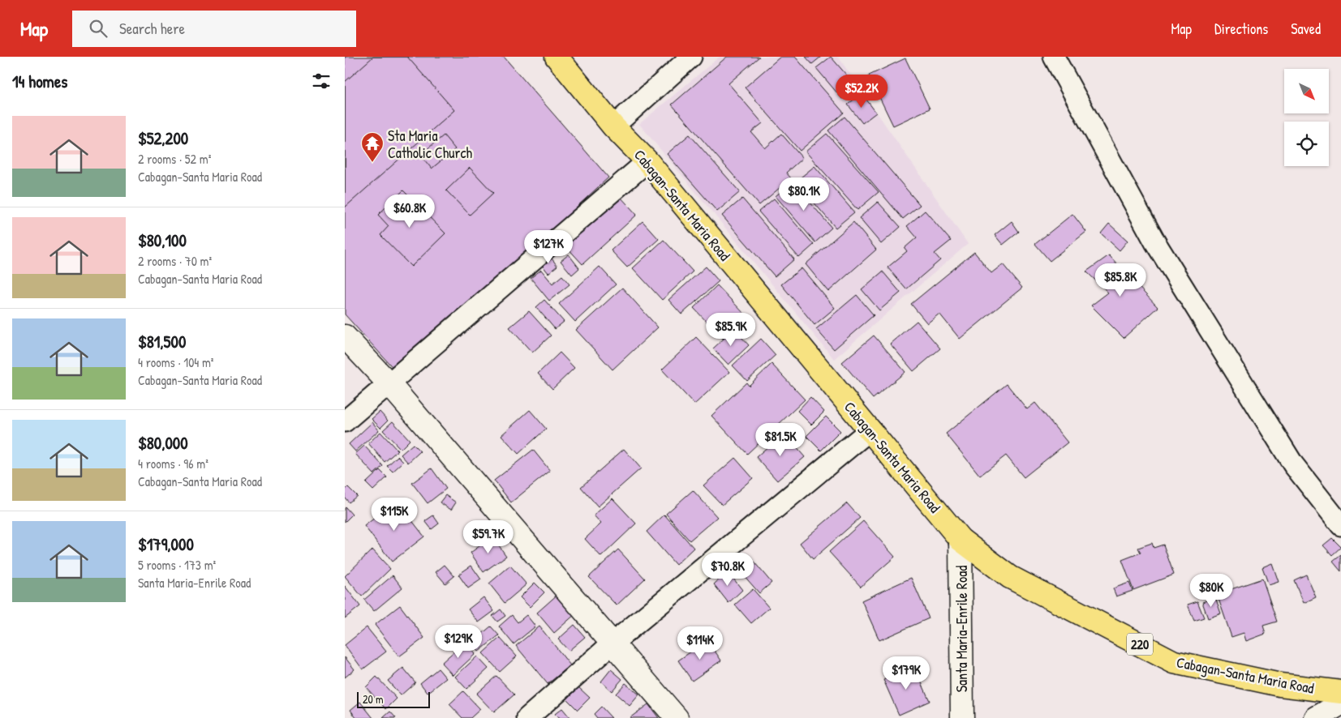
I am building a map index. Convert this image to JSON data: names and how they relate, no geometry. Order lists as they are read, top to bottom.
{
  "streets": {
    "main road": ["Cabagan-Santa Maria Road", "220"],
    "street": ["Santa Maria-Enrile Road"]
  },
  "crossings": [
    ["Cabagan-Santa Maria Road", "Santa Maria-Enrile Road"]
  ],
  "places": {
    "temple": ["Sta Maria Catholic Church"]
  },
  "scale_bar": "20 m",
  "north": "bottom right",
  "page": {
    "header": "Map",
    "search": "Search here",
    "nav": ["Map", "Directions", "Saved"],
    "heading": "14 homes",
    "price": [
      "$52.2K",
      "$80.1K",
      "$60.8K",
      "$127K",
      "$85.8K",
      "$85.9K",
      "$81.5K",
      "$115K",
      "$59.7K",
      "$70.8K",
      "$80K",
      "$129K",
      "$114K",
      "$179K"
    ],
    "list": [
      {
        "name": "$52,200",
        "note": "2 rooms · 52 m² · Cabagan-Santa Maria Road"
      },
      {
        "name": "$80,100",
        "note": "2 rooms · 70 m² · Cabagan-Santa Maria Road"
      },
      {
        "name": "$81,500",
        "note": "4 rooms · 104 m² · Cabagan-Santa Maria Road"
      },
      {
        "name": "$80,000",
        "note": "4 rooms · 96 m² · Cabagan-Santa Maria Road"
      },
      {
        "name": "$179,000",
        "note": "5 rooms · 173 m² · Santa Maria-Enrile Road"
      }
    ],
    "scale": "20 m"
  }
}
